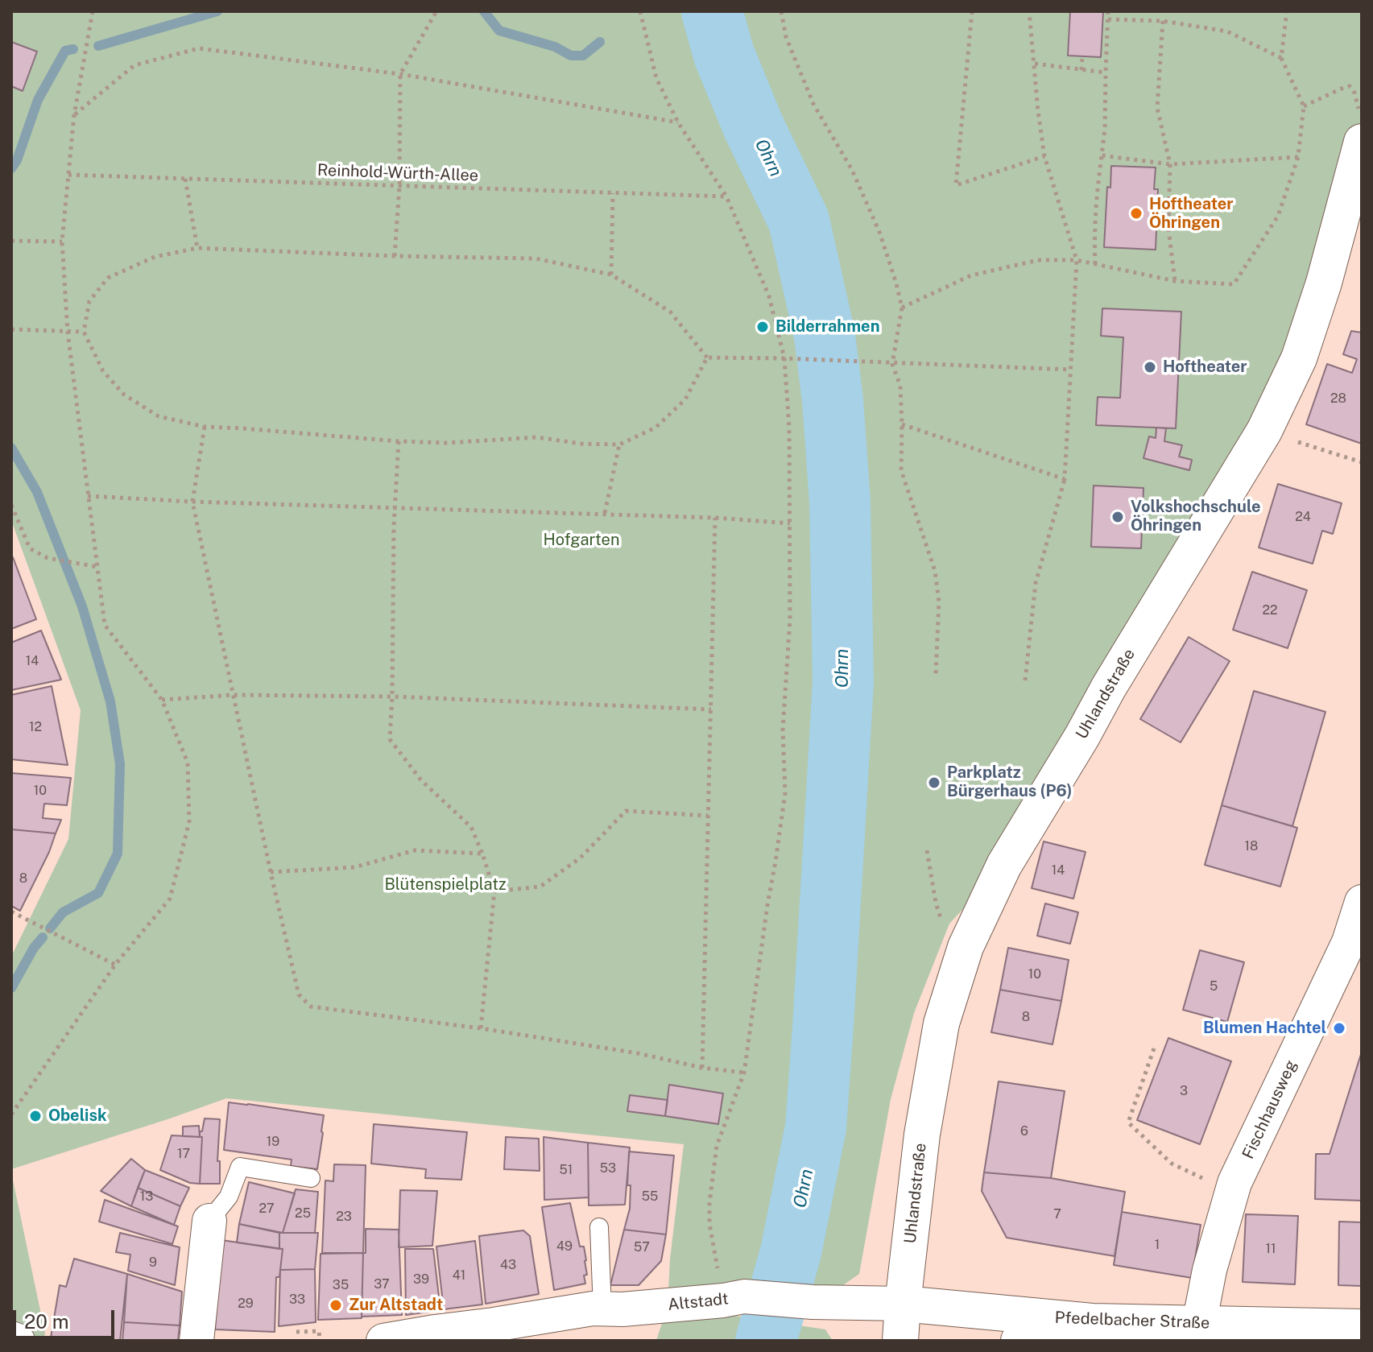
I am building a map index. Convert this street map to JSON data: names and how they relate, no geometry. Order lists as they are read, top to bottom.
{
  "streets": {
    "main road": ["Uhlandstraße", "Pfedelbacher Straße"],
    "street": ["Fischhausweg", "Altstadt"],
    "path": ["Reinhold-Würth-Allee"]
  },
  "crossings": [
    ["Uhlandstraße", "Altstadt"],
    ["Uhlandstraße", "Pfedelbacher Straße"],
    ["Fischhausweg", "Pfedelbacher Straße"],
    ["Altstadt", "Pfedelbacher Straße"]
  ],
  "water": ["Ohrn"],
  "parks": ["Hofgarten", "Blütenspielplatz"],
  "places": [
    "Hoftheater Öhringen",
    "Bilderrahmen",
    "Hoftheater",
    "Volkshochschule Öhringen",
    "Parkplatz Bürgerhaus (P6)",
    "Blumen Hachtel",
    "Obelisk",
    "Zur Altstadt"
  ],
  "house_numbers": [
    "28",
    "24",
    "22",
    "14",
    "12",
    "10",
    "18",
    "14",
    "8",
    "10",
    "5",
    "8",
    "3",
    "6",
    "19",
    "17",
    "53",
    "51",
    "13",
    "55",
    "27",
    "25",
    "7",
    "23",
    "1",
    "49",
    "57",
    "11",
    "9",
    "43",
    "41",
    "39",
    "37",
    "35",
    "33",
    "29"
  ],
  "scale_bar": "20 m"
}
